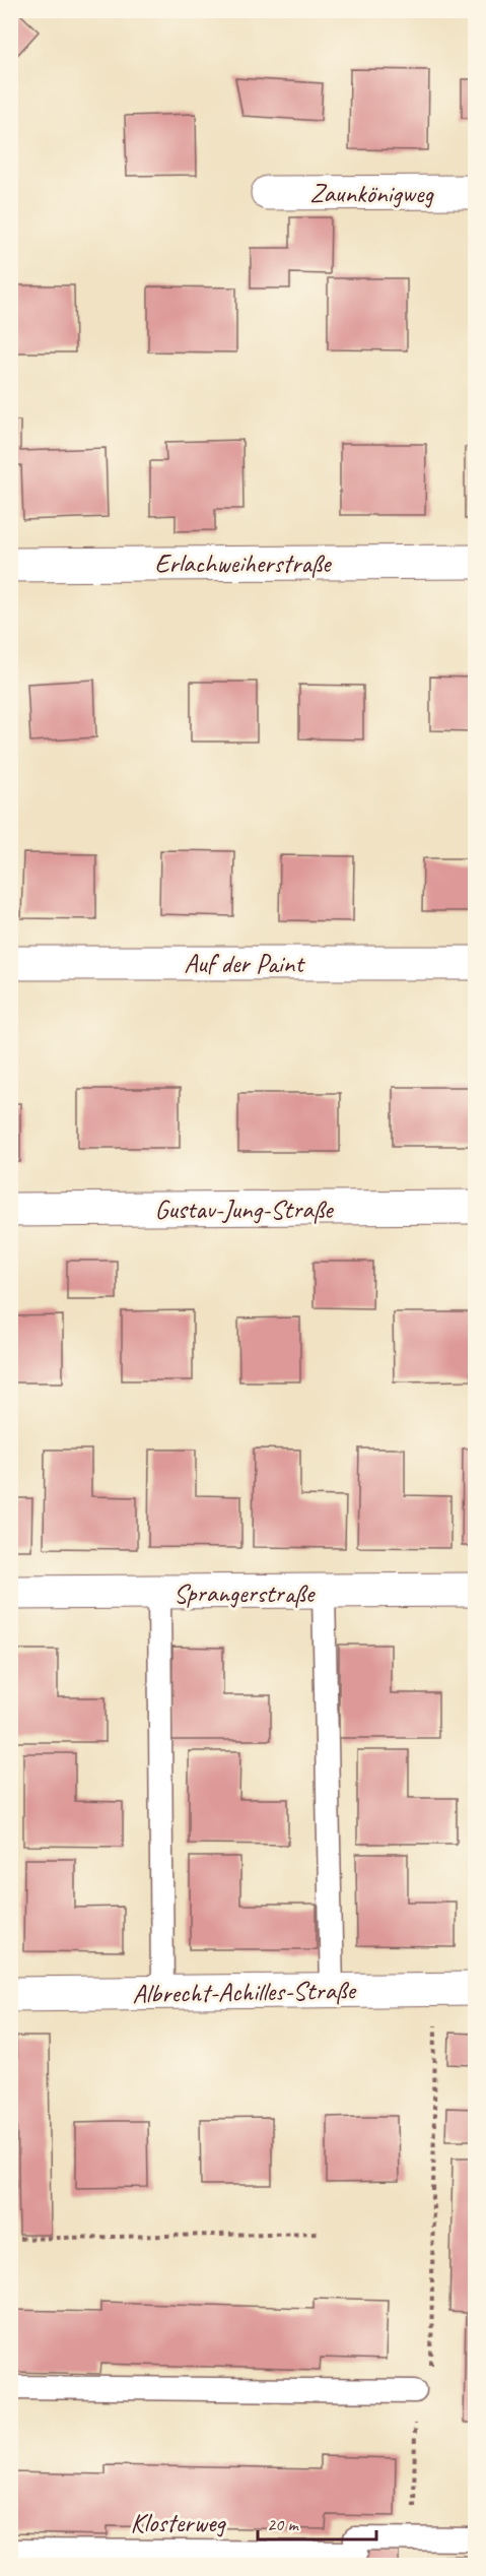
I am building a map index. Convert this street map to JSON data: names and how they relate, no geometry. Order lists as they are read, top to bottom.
{
  "streets": {
    "street": [
      "Zaunkönigweg",
      "Erlachweiherstraße",
      "Auf der Paint",
      "Gustav-Jung-Straße",
      "Sprangerstraße",
      "Albrecht-Achilles-Straße"
    ],
    "lane": ["Klosterweg"]
  },
  "scale_bar": "20 m"
}
